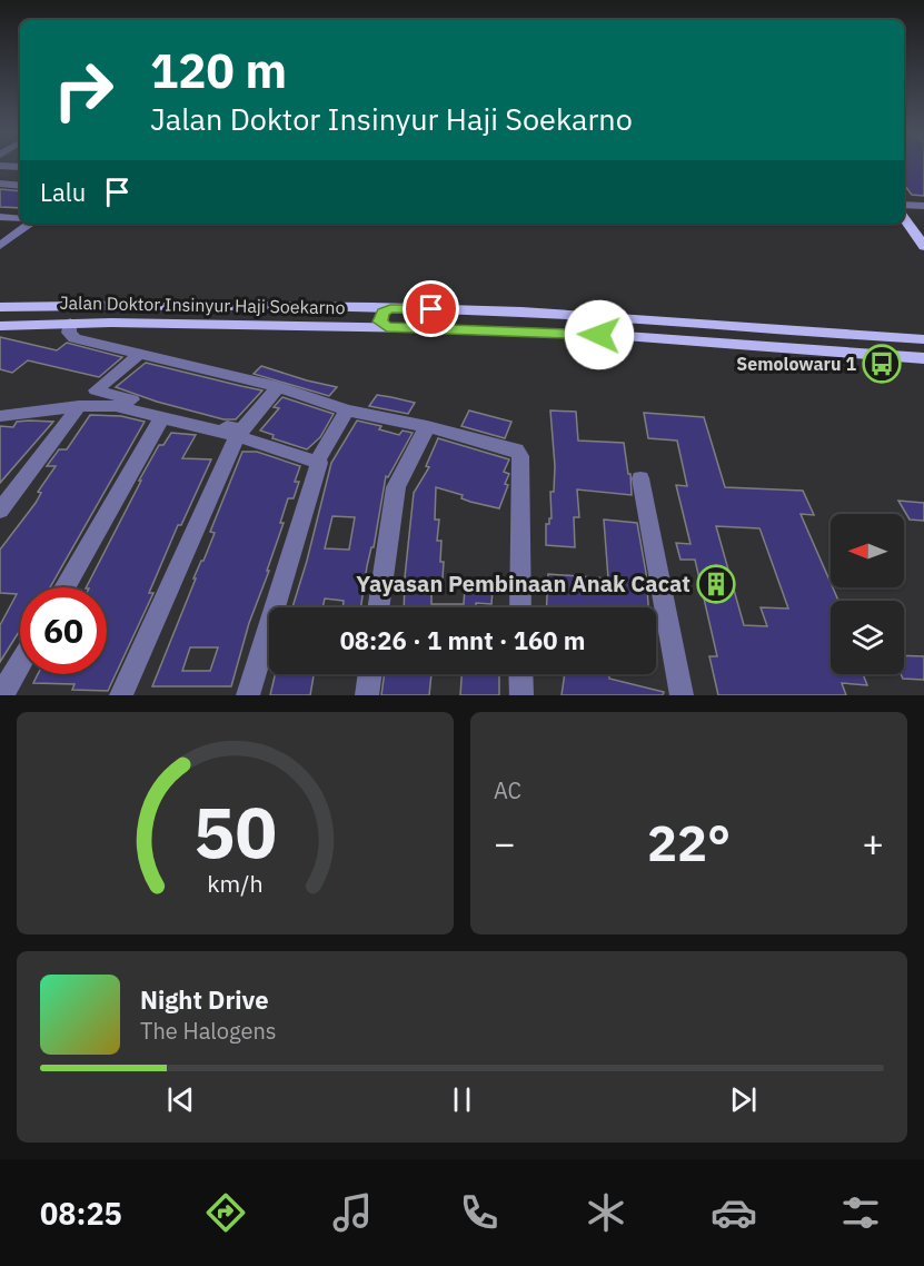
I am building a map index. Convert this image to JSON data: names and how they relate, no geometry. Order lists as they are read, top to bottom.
{
  "streets": {
    "main road": ["Jalan Doktor Insinyur Haji Soekarno"]
  },
  "places": {
    "bus stop": ["Semolowaru 1"],
    "building": ["Yayasan Pembinaan Anak Cacat"]
  },
  "north": "left",
  "page": {
    "turn": ["120 m", "Jalan Doktor Insinyur Haji Soekarno"],
    "then": "Lalu",
    "limit": "60",
    "trip": "08:26 · 1 mnt · 160 m",
    "tile": "AC",
    "heat": ["−", "22°", "+"],
    "song": ["Night Drive", "The Halogens"],
    "tabs": "08:25",
    "gauge": ["50", "km/h"]
  }
}
